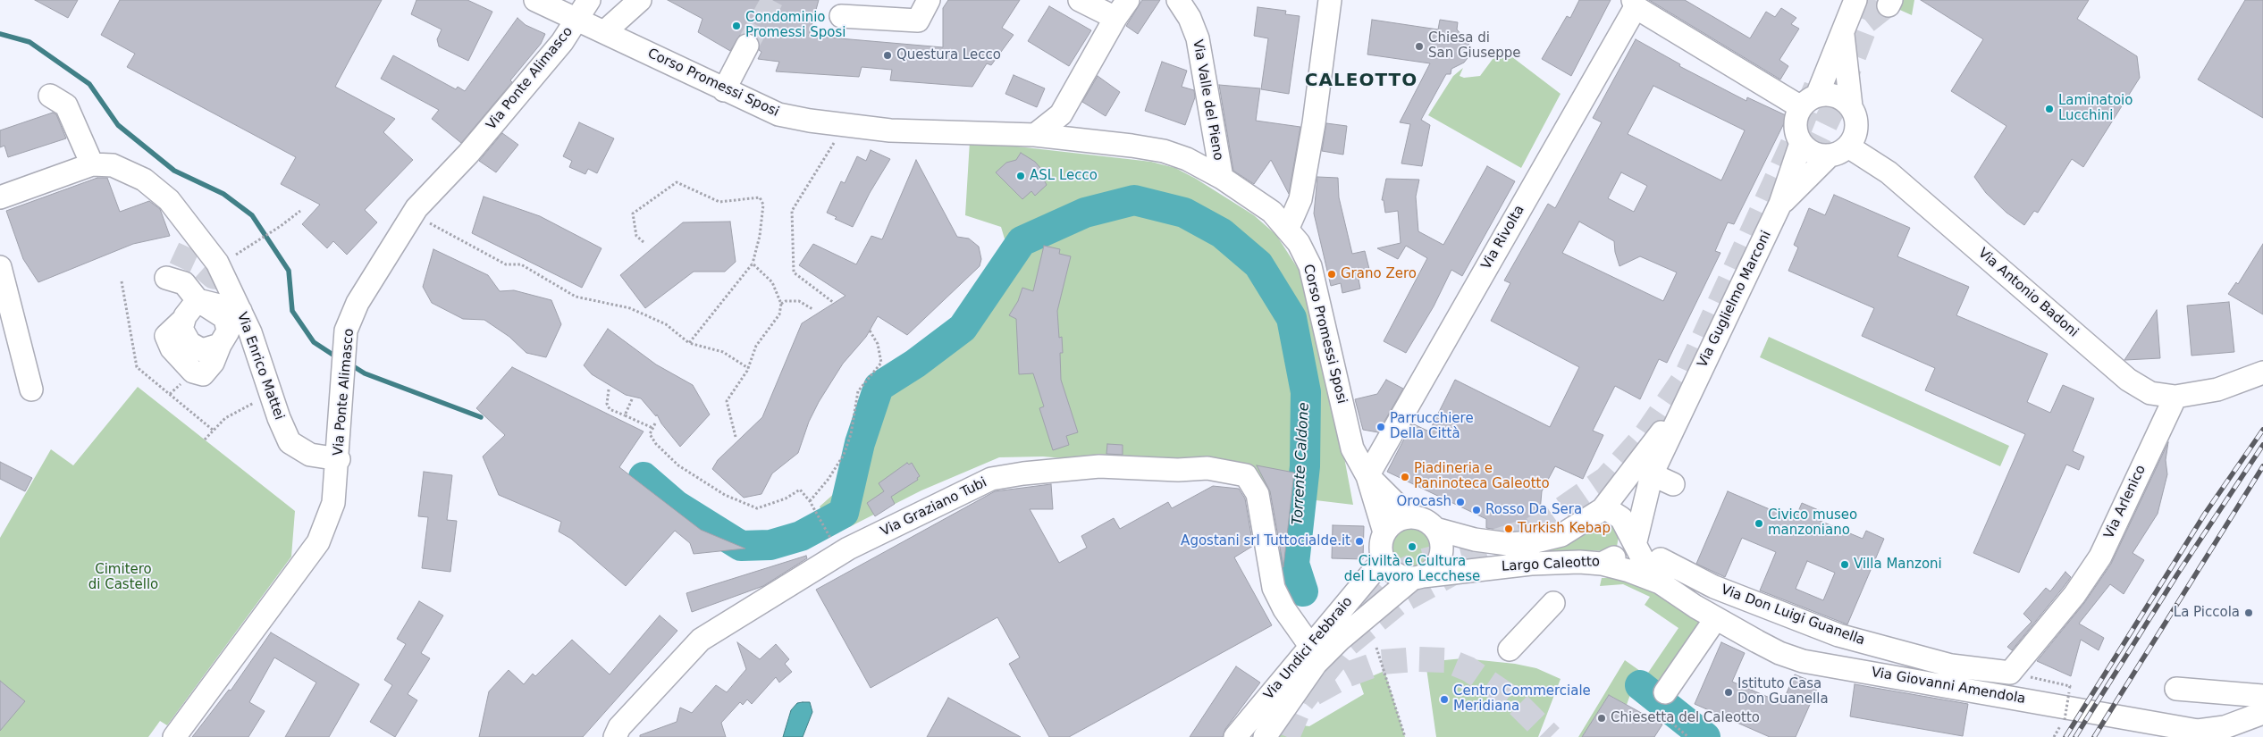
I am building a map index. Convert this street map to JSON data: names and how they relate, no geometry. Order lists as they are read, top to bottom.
{
  "streets": {
    "street": [
      "Via Ponte Alimasco",
      "Corso Promessi Sposi",
      "Via Valle del Pieno",
      "Via Rivolta",
      "Via Antonio Badoni",
      "Via Guglielmo Marconi",
      "Via Enrico Mattei",
      "Via Arlenico",
      "Via Graziano Tubi",
      "Largo Caleotto",
      "Via Don Luigi Guanella",
      "Via Undici Febbraio",
      "Via Giovanni Amendola"
    ]
  },
  "crossings": [
    ["Via Ponte Alimasco", "Corso Promessi Sposi"],
    ["Via Ponte Alimasco", "Via Enrico Mattei"],
    ["Corso Promessi Sposi", "Via Valle del Pieno"],
    ["Corso Promessi Sposi", "Via Rivolta"],
    ["Corso Promessi Sposi", "Largo Caleotto"],
    ["Corso Promessi Sposi", "Via Undici Febbraio"],
    ["Via Antonio Badoni", "Via Guglielmo Marconi"],
    ["Via Antonio Badoni", "Via Arlenico"],
    ["Via Guglielmo Marconi", "Largo Caleotto"],
    ["Via Guglielmo Marconi", "Via Giovanni Amendola"],
    ["Via Arlenico", "Via Don Luigi Guanella"],
    ["Via Graziano Tubi", "Via Undici Febbraio"],
    ["Largo Caleotto", "Via Undici Febbraio"],
    ["Largo Caleotto", "Via Giovanni Amendola"]
  ],
  "districts": ["CALEOTTO"],
  "water": ["Torrente Caldone"],
  "parks": ["Cimitero di Castello"],
  "places": [
    "Condominio Promessi Sposi",
    "Chiesa di San Giuseppe",
    "Questura Lecco",
    "Laminatoio Lucchini",
    "ASL Lecco",
    "Grano Zero",
    "Parrucchiere Della Città",
    "Piadineria e Paninoteca Galeotto",
    "Orocash",
    "Rosso Da Sera",
    "Civico museo manzoniano",
    "Turkish Kebap",
    "Agostani srl Tuttocialde.it",
    "Civiltà e Cultura del Lavoro Lecchese",
    "Villa Manzoni",
    "La Piccola",
    "Istituto Casa Don Guanella",
    "Centro Commerciale Meridiana",
    "Chiesetta del Caleotto"
  ]
}
